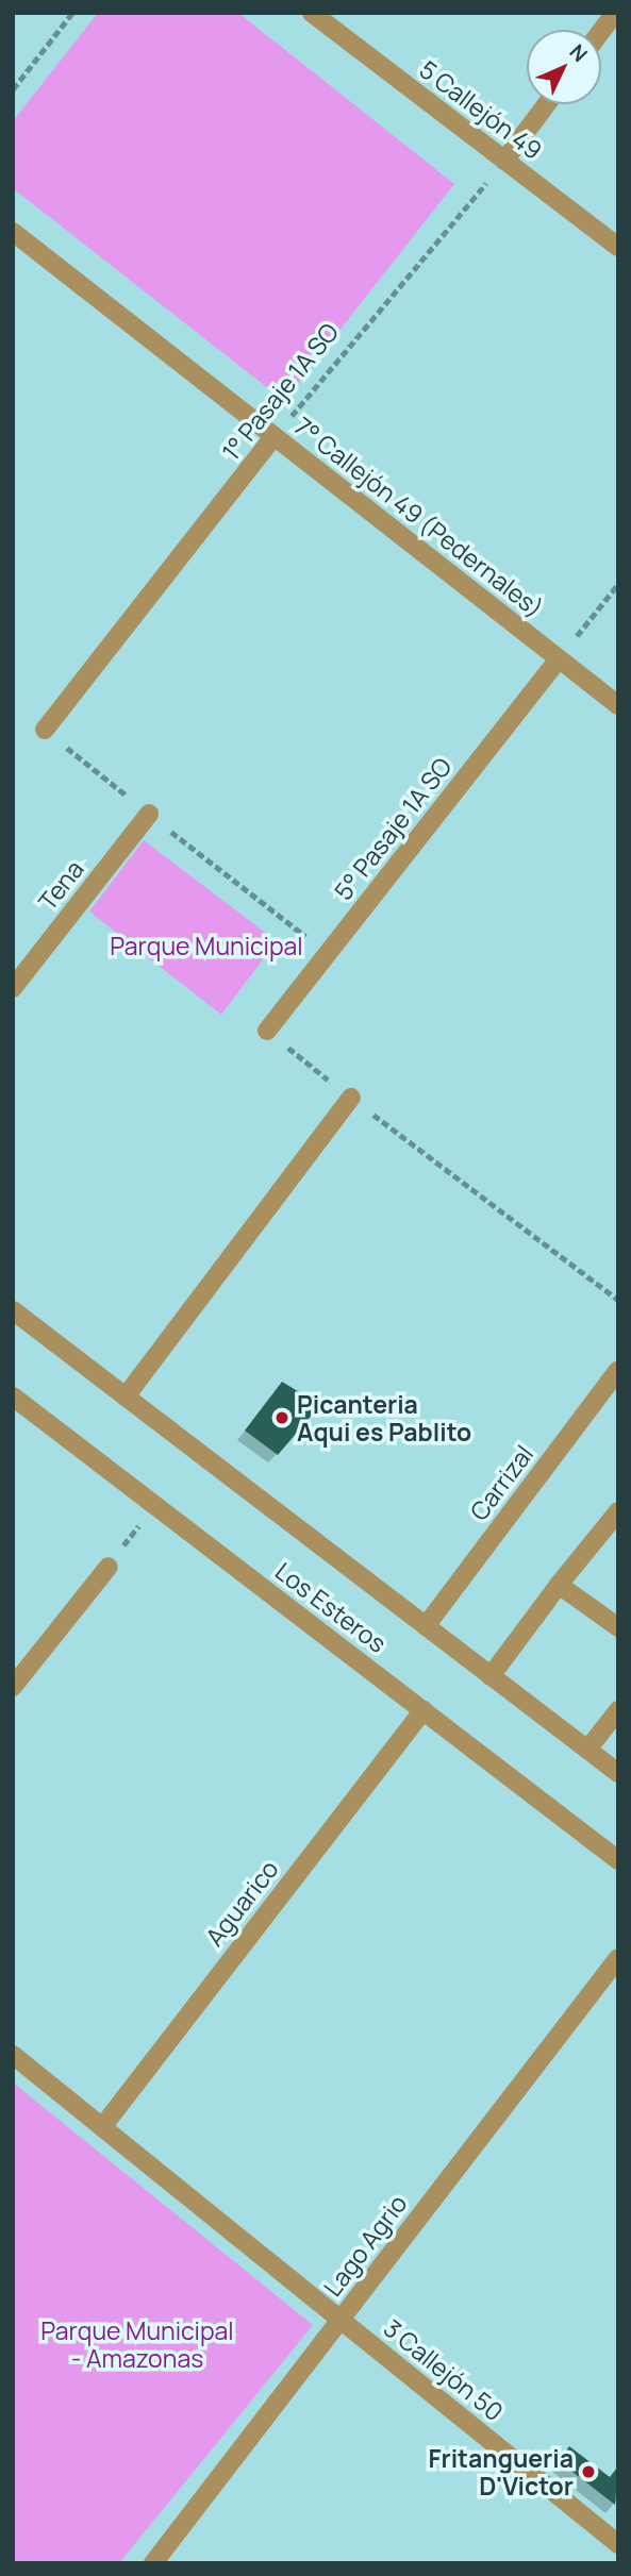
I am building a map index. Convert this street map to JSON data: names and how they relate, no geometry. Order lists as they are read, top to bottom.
{
  "streets": {
    "street": [
      "5 Callejón 49",
      "1° Pasaje 1A SO",
      "7° Callejón 49 (Pedernales)",
      "5° Pasaje 1A SO",
      "Tena",
      "Carrizal",
      "Los Esteros",
      "Aguarico",
      "Lago Agrio",
      "3 Callejón 50"
    ]
  },
  "crossings": [
    ["5 Callejón 49", "1° Pasaje 1A SO"],
    ["1° Pasaje 1A SO", "7° Callejón 49 (Pedernales)"],
    ["7° Callejón 49 (Pedernales)", "5° Pasaje 1A SO"],
    ["Carrizal", "Los Esteros"],
    ["Los Esteros", "Aguarico"],
    ["Aguarico", "3 Callejón 50"],
    ["Lago Agrio", "3 Callejón 50"]
  ],
  "parks": ["Parque Municipal", "Parque Municipal - Amazonas"],
  "places": ["Picanteria Aqui es Pablito", "Fritangueria D'Victor"],
  "north": "top right"
}
